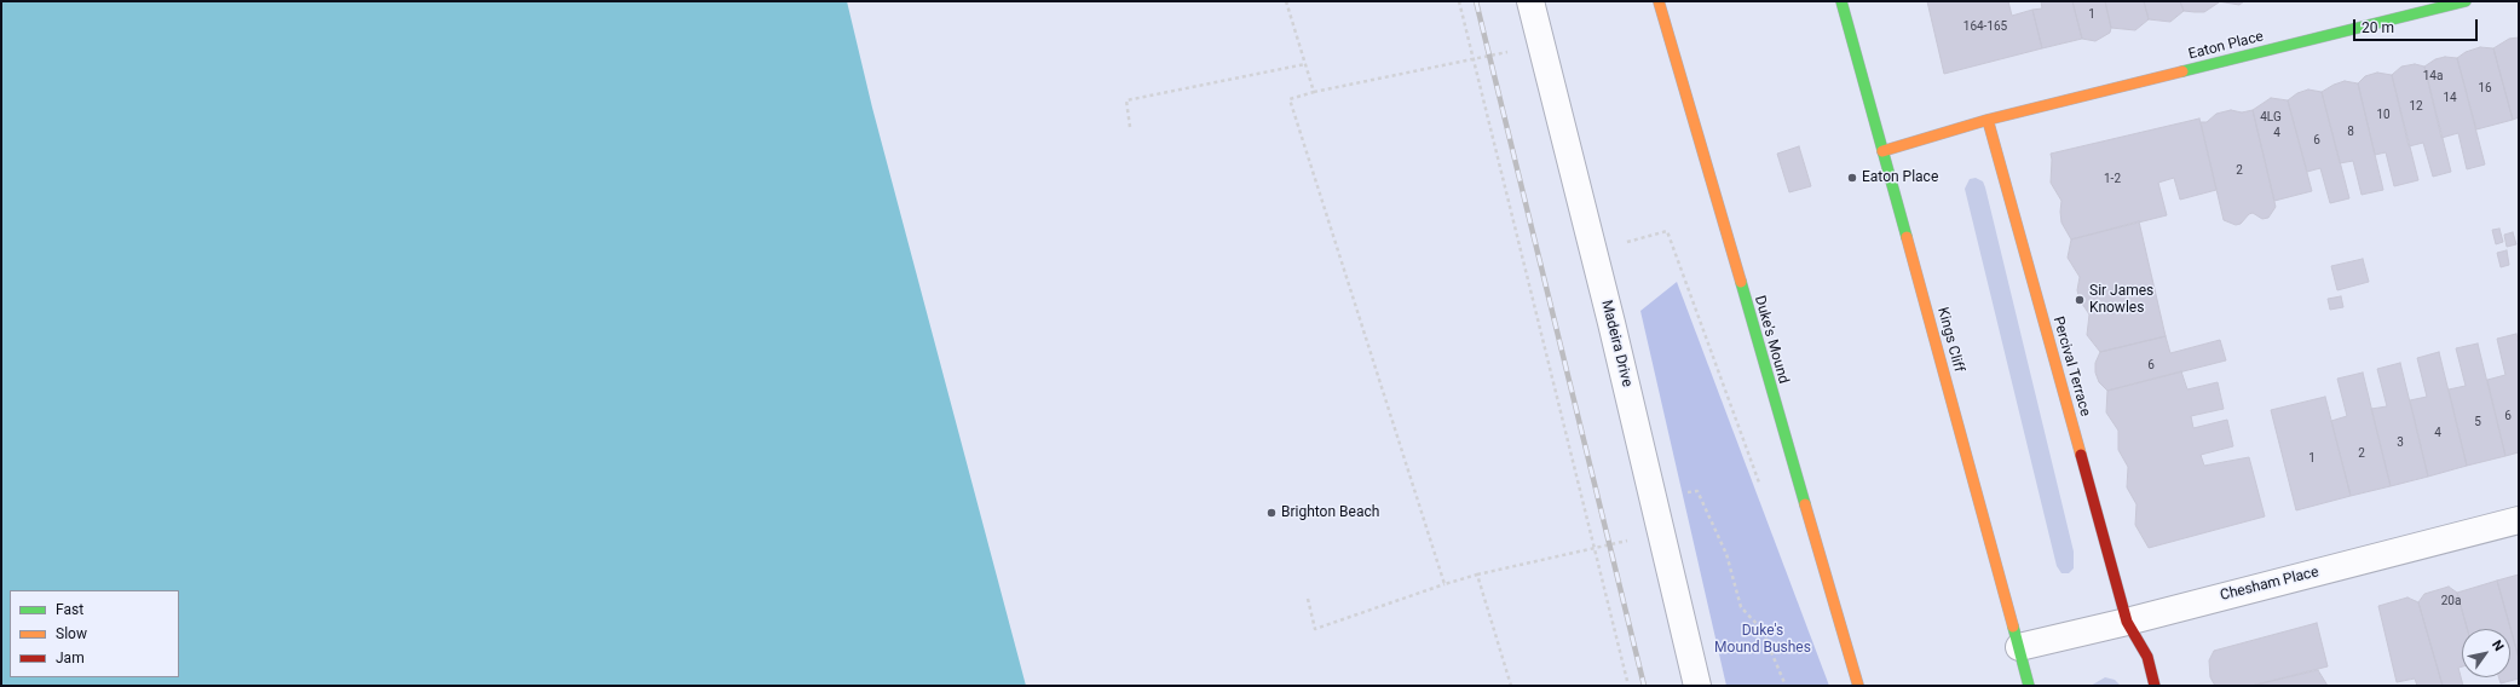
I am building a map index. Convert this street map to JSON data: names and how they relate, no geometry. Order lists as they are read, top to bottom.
{
  "streets": {
    "street": [
      "Eaton Place",
      "Duke's Mound",
      "Kings Cliff",
      "Madeira Drive",
      "Percival Terrace",
      "Chesham Place"
    ]
  },
  "crossings": [
    ["Eaton Place", "Kings Cliff"],
    ["Eaton Place", "Percival Terrace"],
    ["Kings Cliff", "Chesham Place"],
    ["Percival Terrace", "Chesham Place"]
  ],
  "parks": ["Duke's Mound Bushes"],
  "places": ["Eaton Place", "Sir James Knowles", "Brighton Beach"],
  "house_numbers": [
    "1",
    "164-165",
    "14a",
    "16",
    "14",
    "12",
    "10",
    "4LG",
    "8",
    "4",
    "6",
    "2",
    "1-2",
    "6",
    "6",
    "5",
    "4",
    "3",
    "2",
    "1",
    "20a"
  ],
  "legend": ["Fast", "Slow", "Jam"],
  "scale_bar": "20 m",
  "north": "top right"
}
